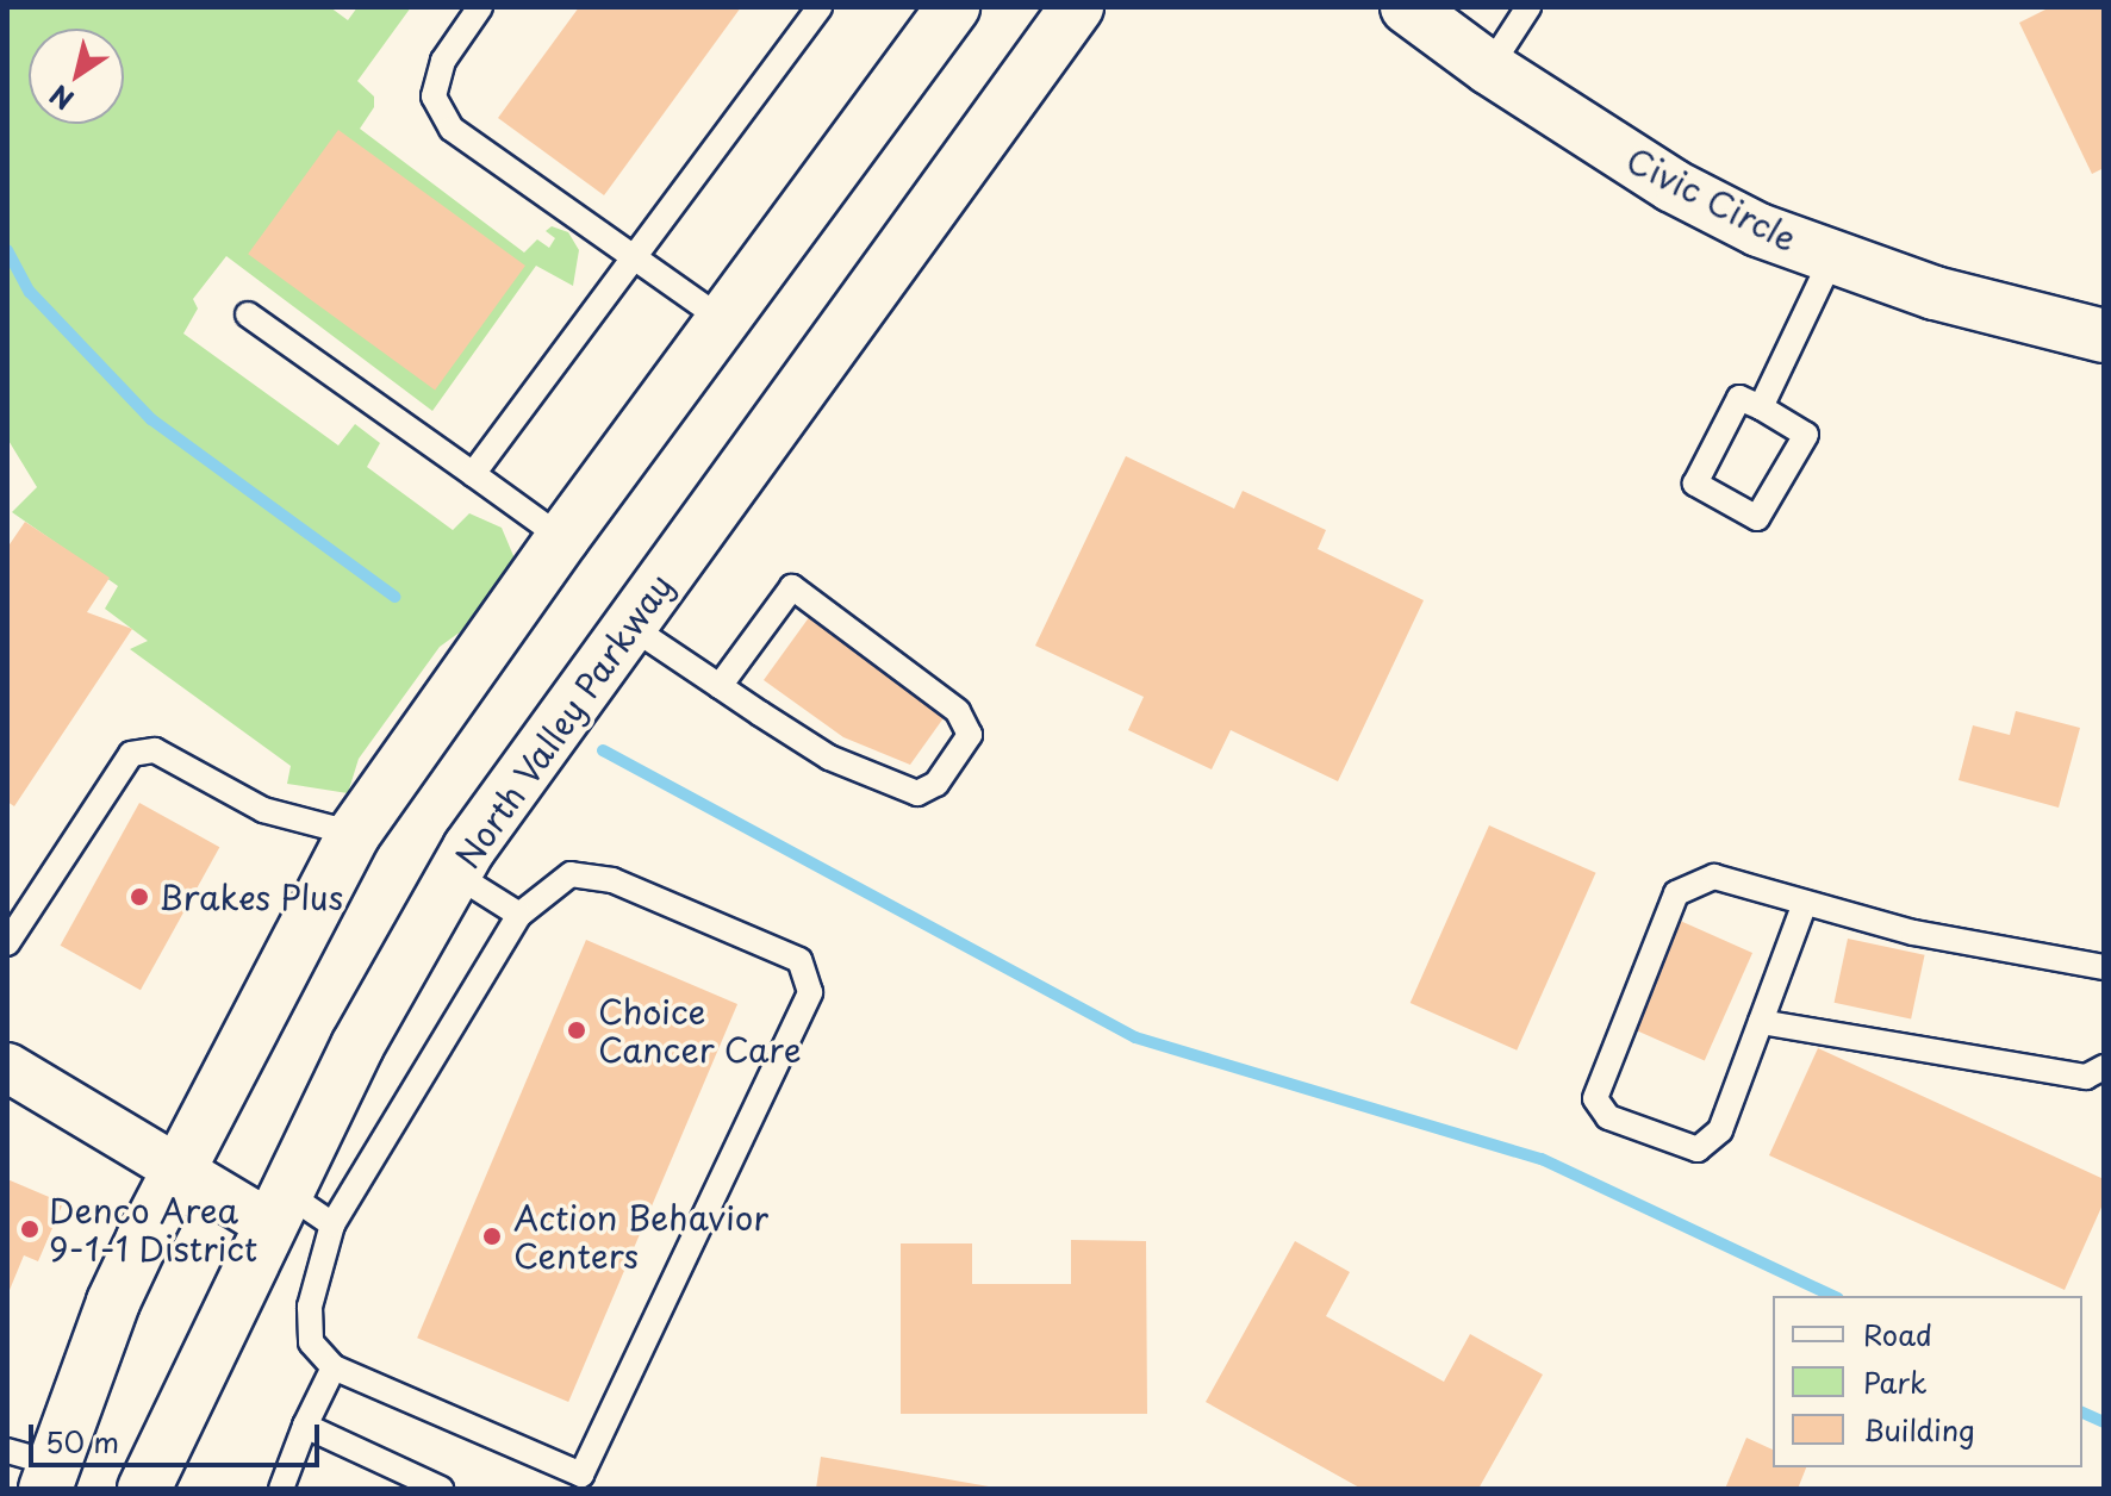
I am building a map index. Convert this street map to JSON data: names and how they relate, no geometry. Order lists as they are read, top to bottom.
{
  "streets": {
    "main road": ["Civic Circle", "North Valley Parkway"]
  },
  "places": [
    "Brakes Plus",
    "Choice Cancer Care",
    "Denco Area 9-1-1 District",
    "Action Behavior Centers"
  ],
  "legend": ["Road", "Park", "Building"],
  "scale_bar": "50 m",
  "north": "bottom left"
}
